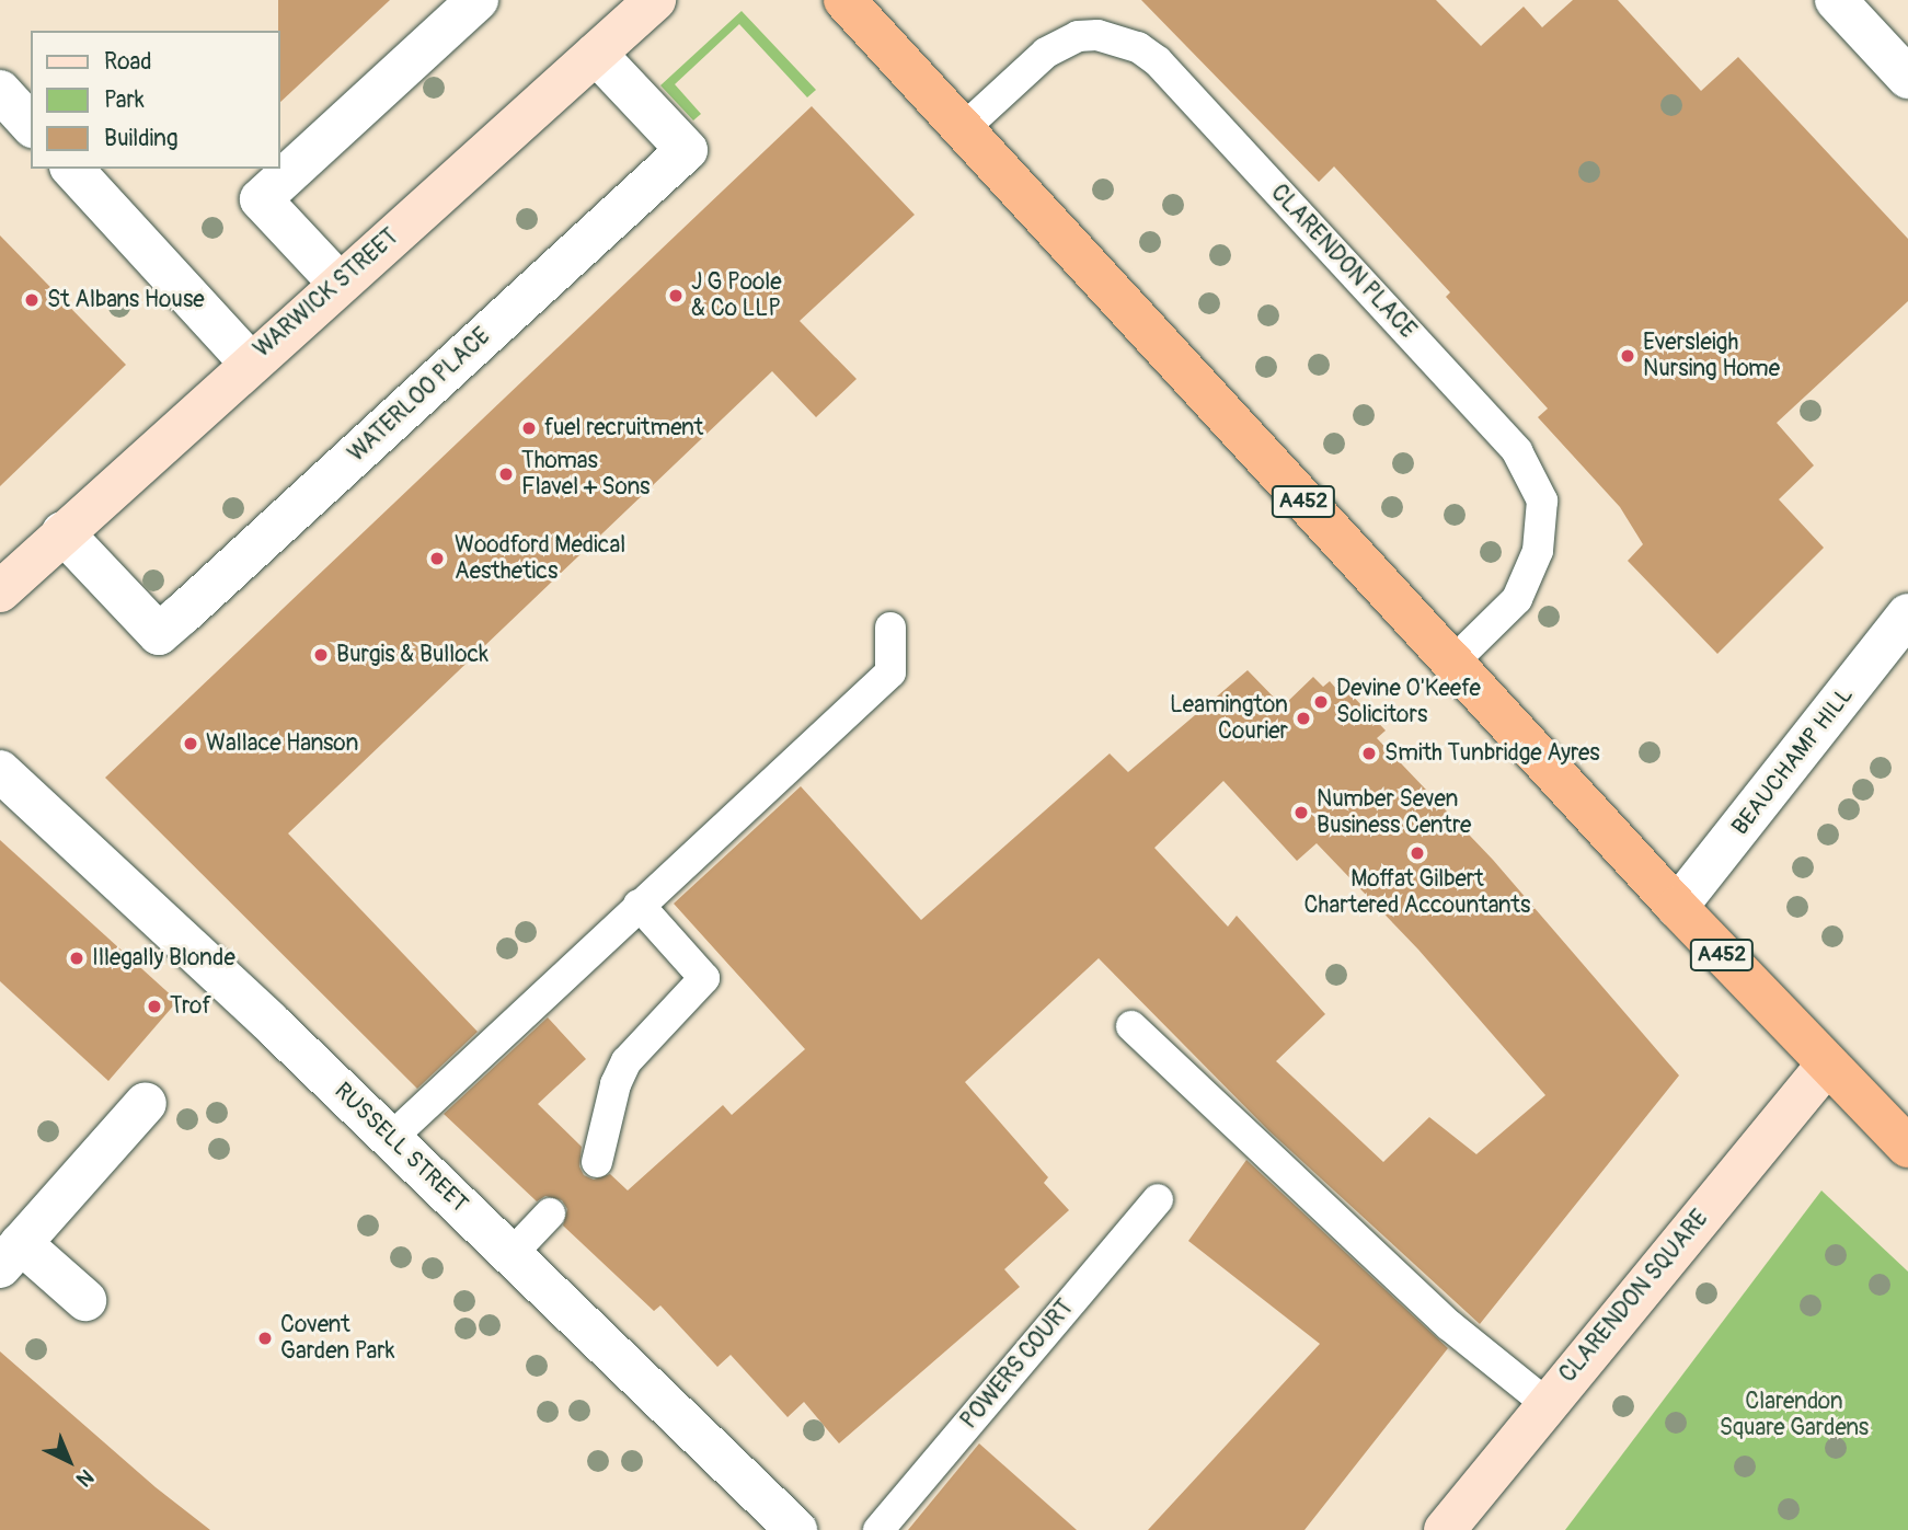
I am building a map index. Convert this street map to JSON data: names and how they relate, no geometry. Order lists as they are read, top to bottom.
{
  "streets": {
    "highway": ["A452"],
    "main road": ["WARWICK STREET", "CLARENDON SQUARE"],
    "street": ["WATERLOO PLACE", "BEAUCHAMP HILL", "RUSSELL STREET"],
    "lane": ["CLARENDON PLACE", "POWERS COURT"]
  },
  "crossings": [
    ["CLARENDON PLACE", "A452"],
    ["WARWICK STREET", "WATERLOO PLACE"],
    ["A452", "BEAUCHAMP HILL"],
    ["A452", "CLARENDON SQUARE"]
  ],
  "parks": ["Clarendon Square Gardens"],
  "places": [
    "J G Poole & Co LLP",
    "St Albans House",
    "Eversleigh Nursing Home",
    "fuel recruitment",
    "Thomas Flavel + Sons",
    "Woodford Medical Aesthetics",
    "Burgis & Bullock",
    "Devine O'Keefe Solicitors",
    "Leamington Courier",
    "Wallace Hanson",
    "Smith Tunbridge Ayres",
    "Number Seven Business Centre",
    "Moffat Gilbert Chartered Accountants",
    "Illegally Blonde",
    "Trof",
    "Covent Garden Park"
  ],
  "legend": ["Road", "Park", "Building"],
  "north": "bottom right"
}
